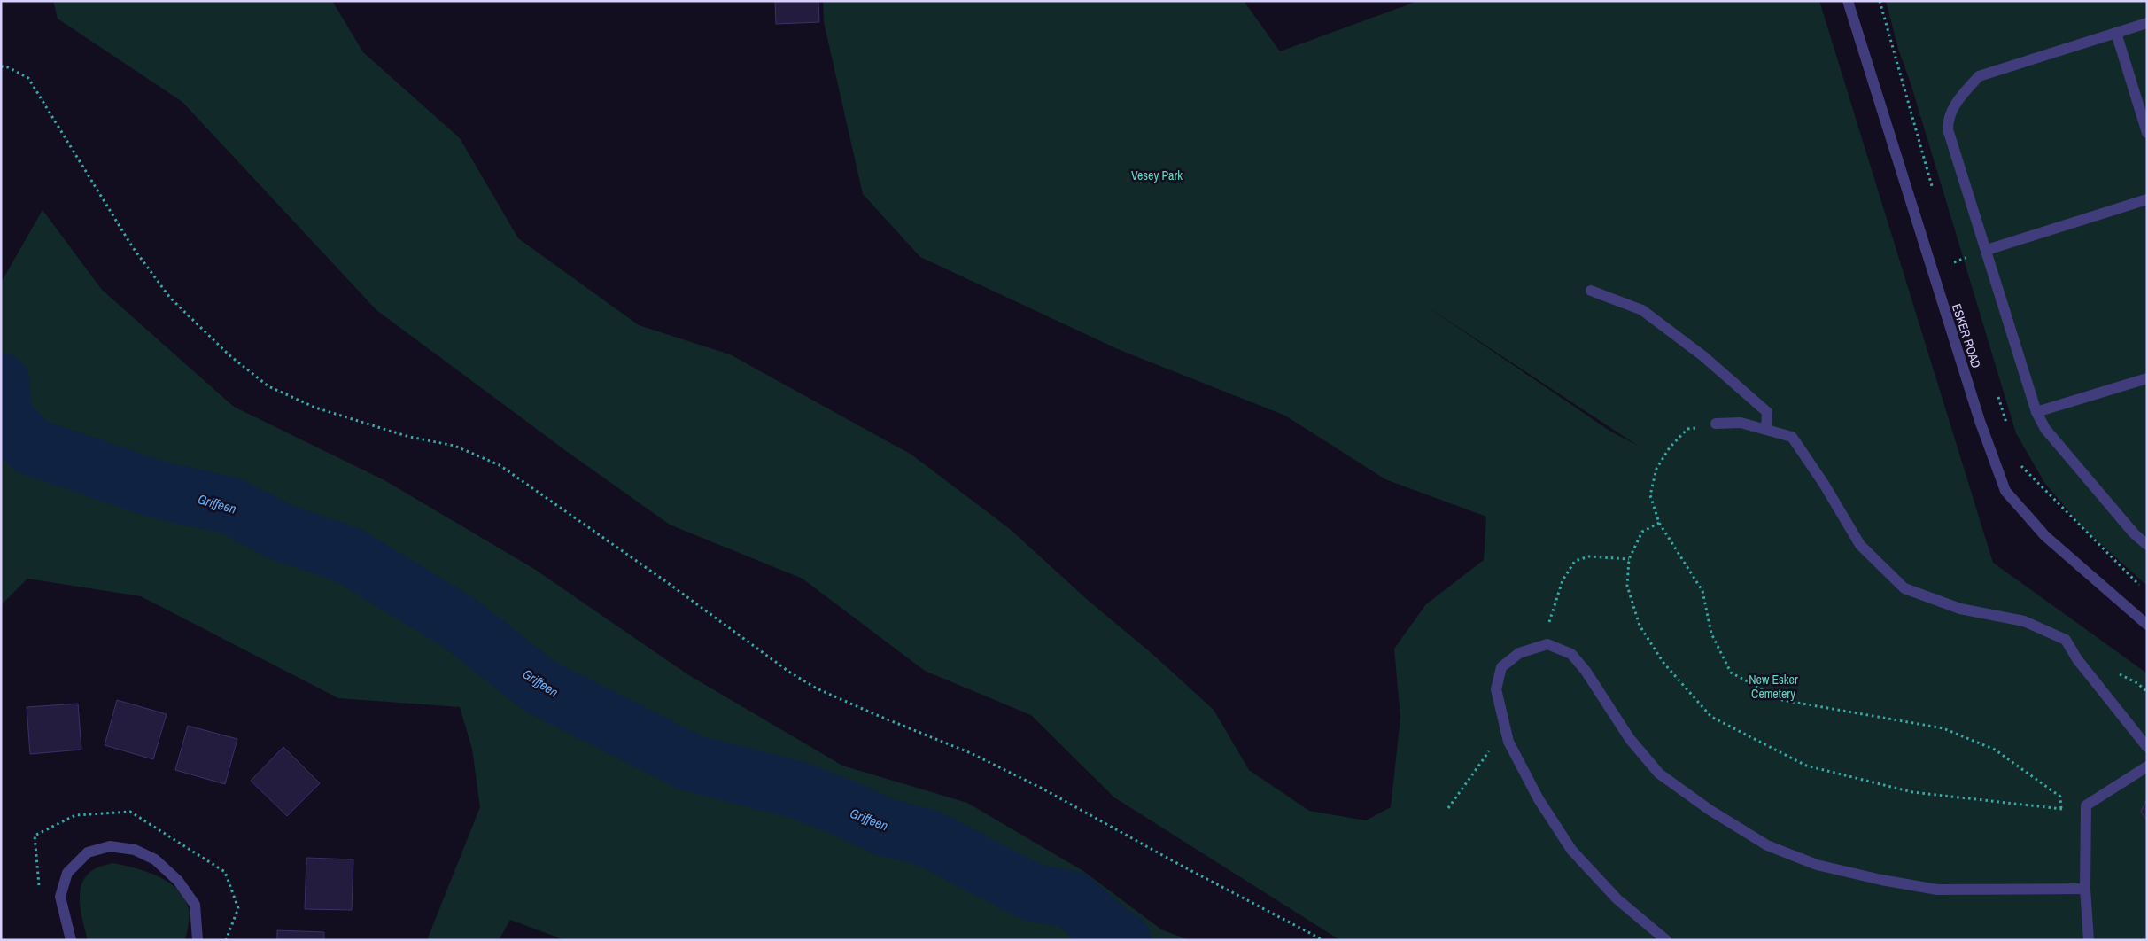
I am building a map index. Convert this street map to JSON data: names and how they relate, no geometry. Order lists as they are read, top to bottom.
{
  "streets": {
    "street": ["ESKER ROAD"]
  },
  "water": ["Griffeen"],
  "parks": ["Vesey Park", "New Esker Cemetery"]
}
